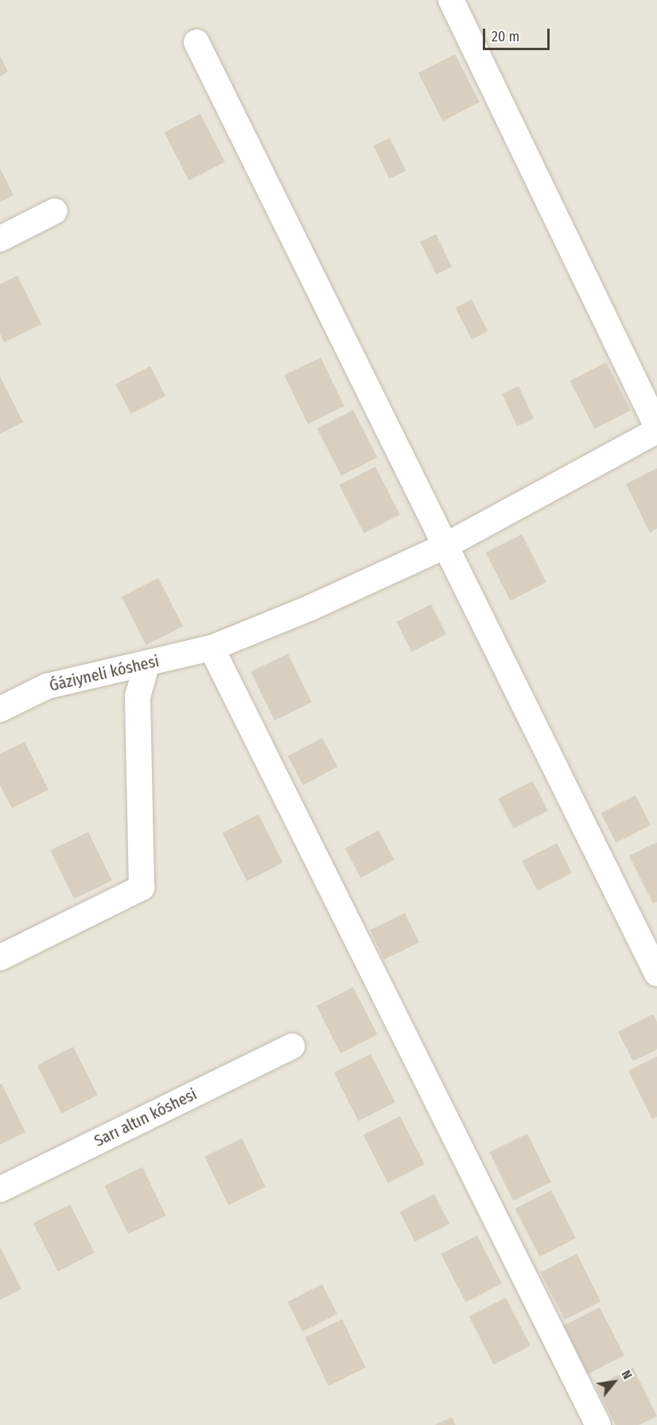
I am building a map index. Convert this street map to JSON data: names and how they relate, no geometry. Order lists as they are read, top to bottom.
{
  "streets": {
    "street": ["Ǵáziyneli kóshesi", "Sarı altın kóshesi"]
  },
  "scale_bar": "20 m",
  "north": "top right"
}
